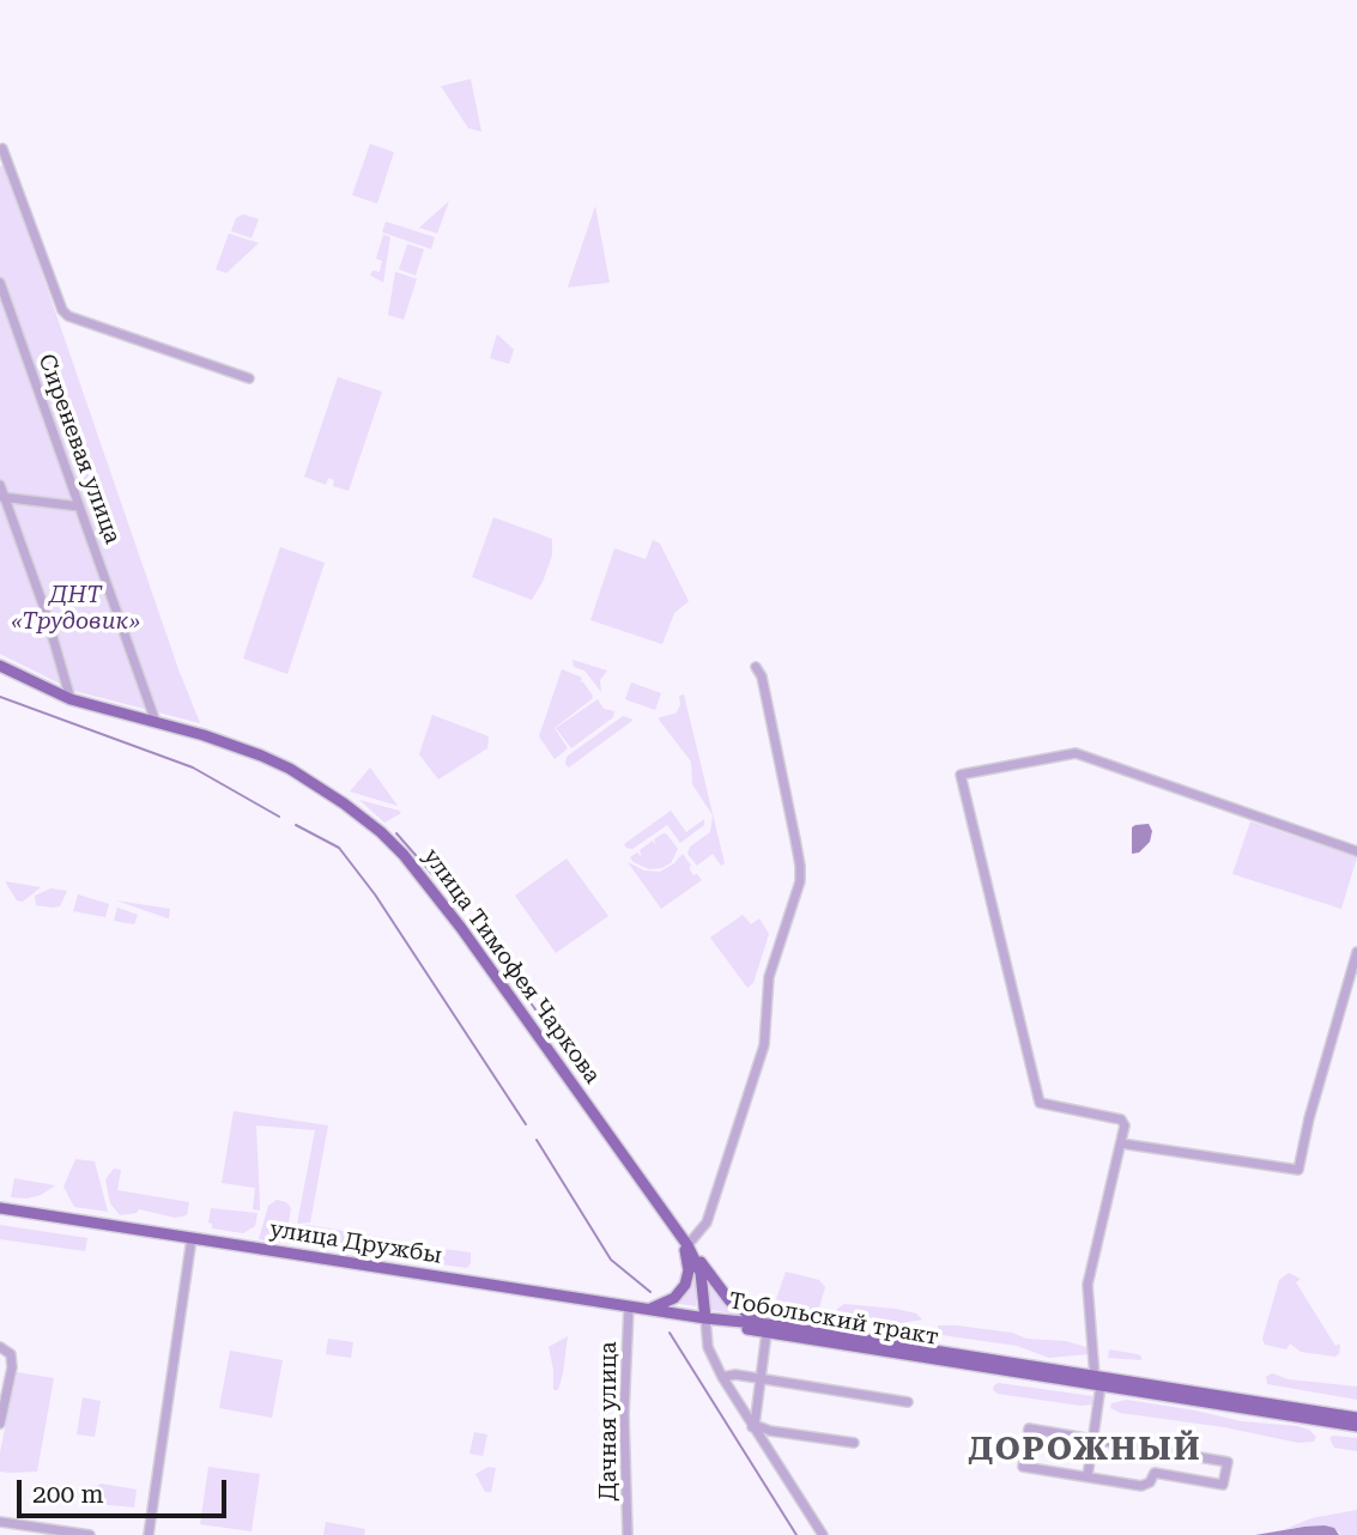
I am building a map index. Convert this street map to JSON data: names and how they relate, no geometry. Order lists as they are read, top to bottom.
{
  "streets": {
    "main road": ["улица Тимофея Чаркова", "улица Дружбы", "Тобольский тракт"],
    "street": ["Сиреневая улица", "Дачная улица"]
  },
  "crossings": [
    ["Сиреневая улица", "улица Тимофея Чаркова"],
    ["улица Тимофея Чаркова", "улица Дружбы"],
    ["улица Тимофея Чаркова", "Тобольский тракт"],
    ["улица Дружбы", "Тобольский тракт"],
    ["улица Дружбы", "Дачная улица"]
  ],
  "districts": ["ДОРОЖНЫЙ"],
  "parks": ["ДНТ «Трудовик»"],
  "scale_bar": "200 m"
}
